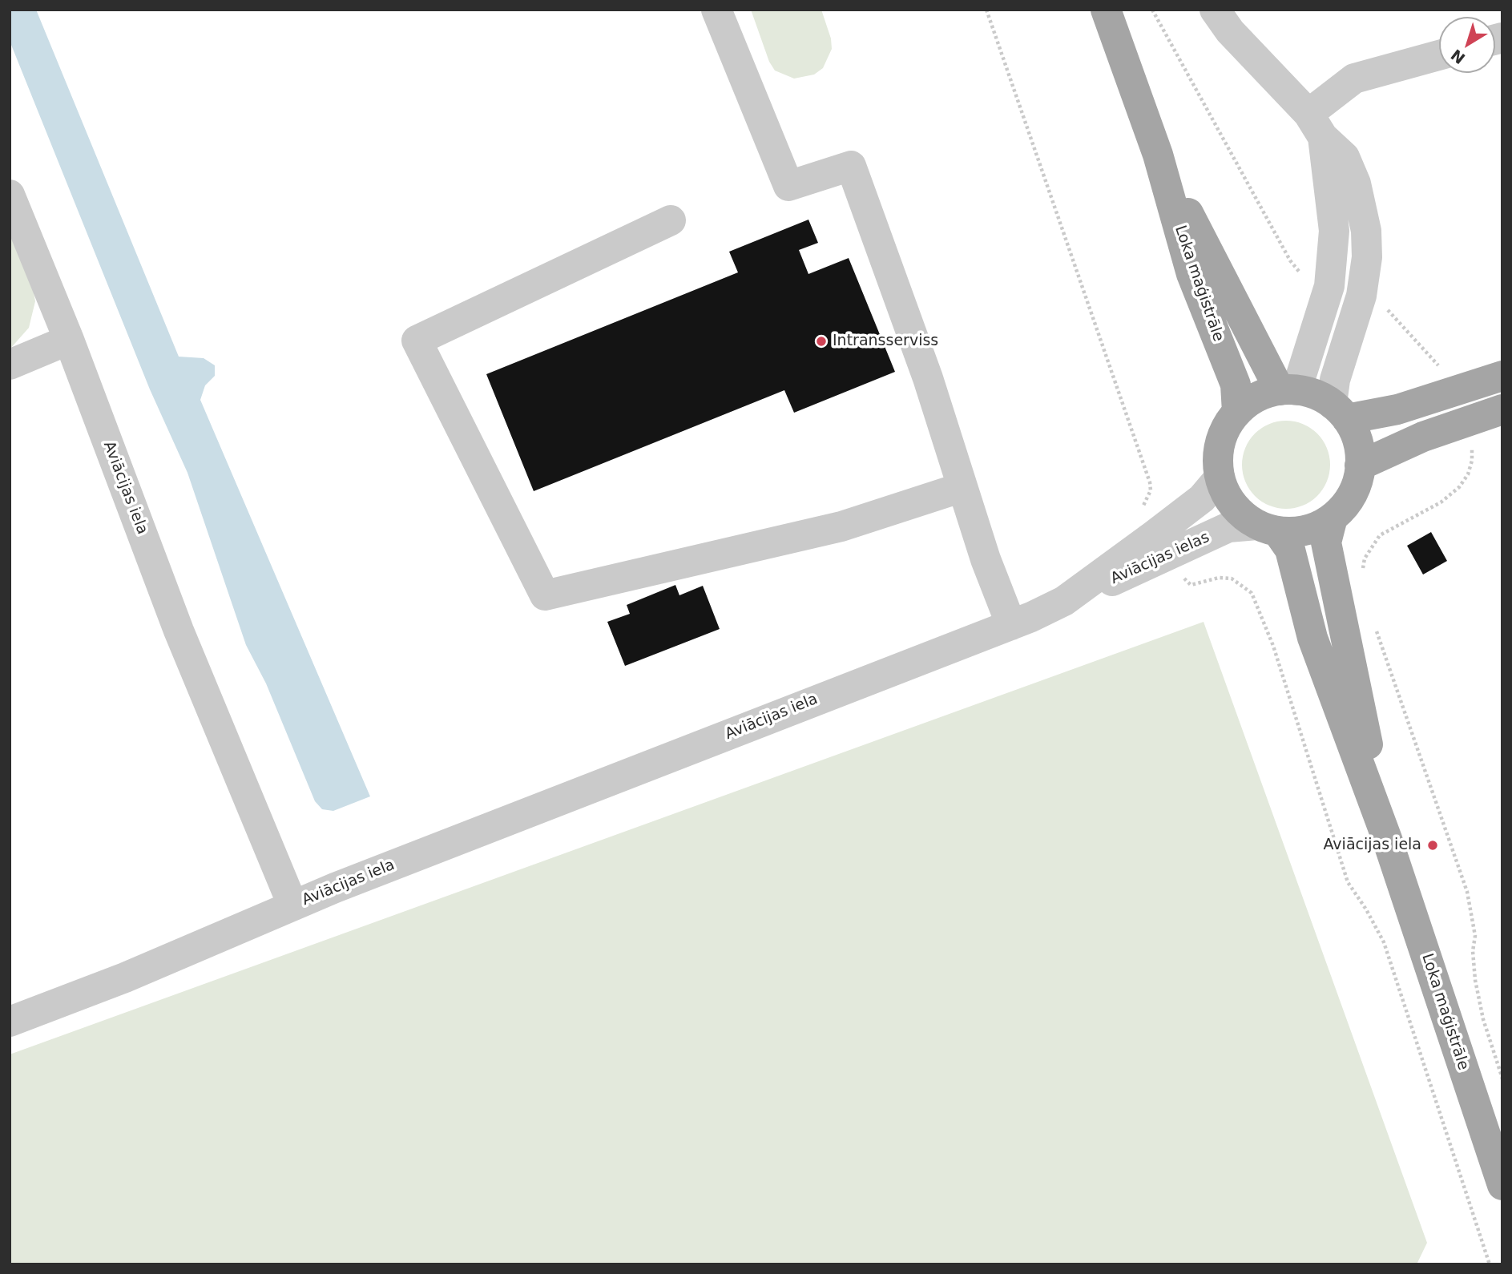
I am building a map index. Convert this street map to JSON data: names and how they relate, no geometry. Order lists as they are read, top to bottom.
{
  "streets": {
    "main road": ["Loka maģistrāle"],
    "street": ["Aviācijas iela", "Aviācijas ielas"]
  },
  "crossings": [
    ["Loka maģistrāle", "Aviācijas ielas"],
    ["Aviācijas iela", "Aviācijas ielas"]
  ],
  "places": ["Intransserviss", "Aviācijas iela"],
  "north": "bottom left"
}
